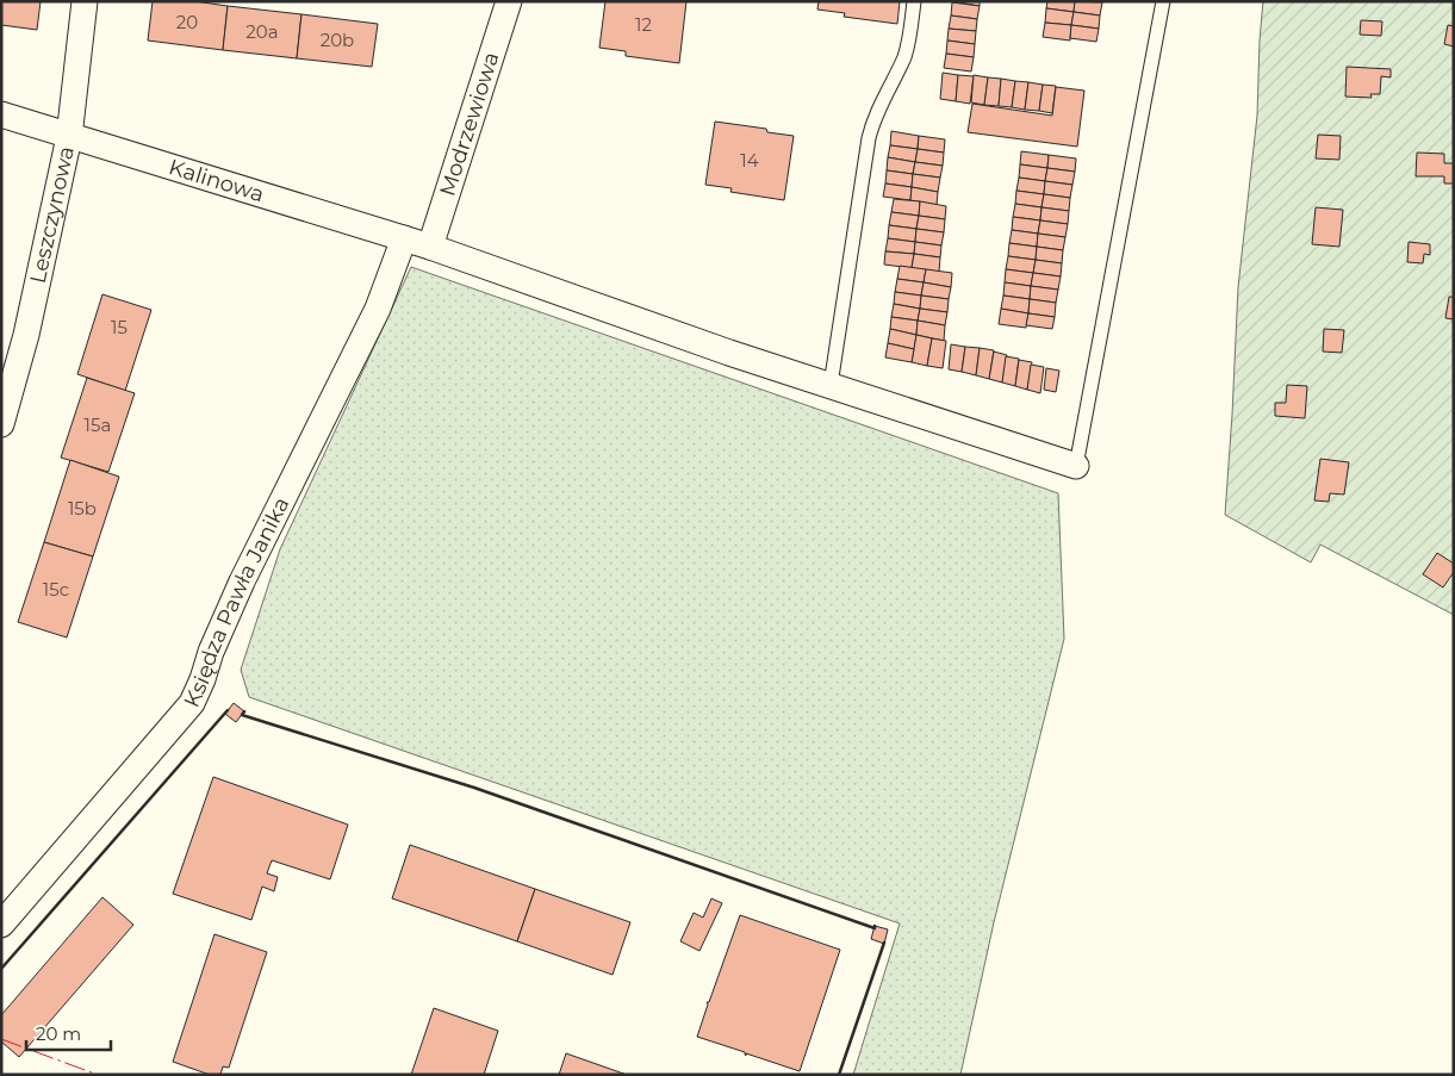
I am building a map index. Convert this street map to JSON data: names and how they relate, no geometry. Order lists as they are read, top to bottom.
{
  "streets": {
    "street": [
      "Modrzewiowa",
      "Kalinowa",
      "Leszczynowa",
      "Księdza Pawła Janika"
    ]
  },
  "crossings": [
    ["Modrzewiowa", "Kalinowa"],
    ["Kalinowa", "Leszczynowa"],
    ["Kalinowa", "Księdza Pawła Janika"]
  ],
  "house_numbers": [
    "20",
    "12",
    "20a",
    "20b",
    "14",
    "15",
    "15a",
    "15b",
    "15c"
  ],
  "scale_bar": "20 m"
}
